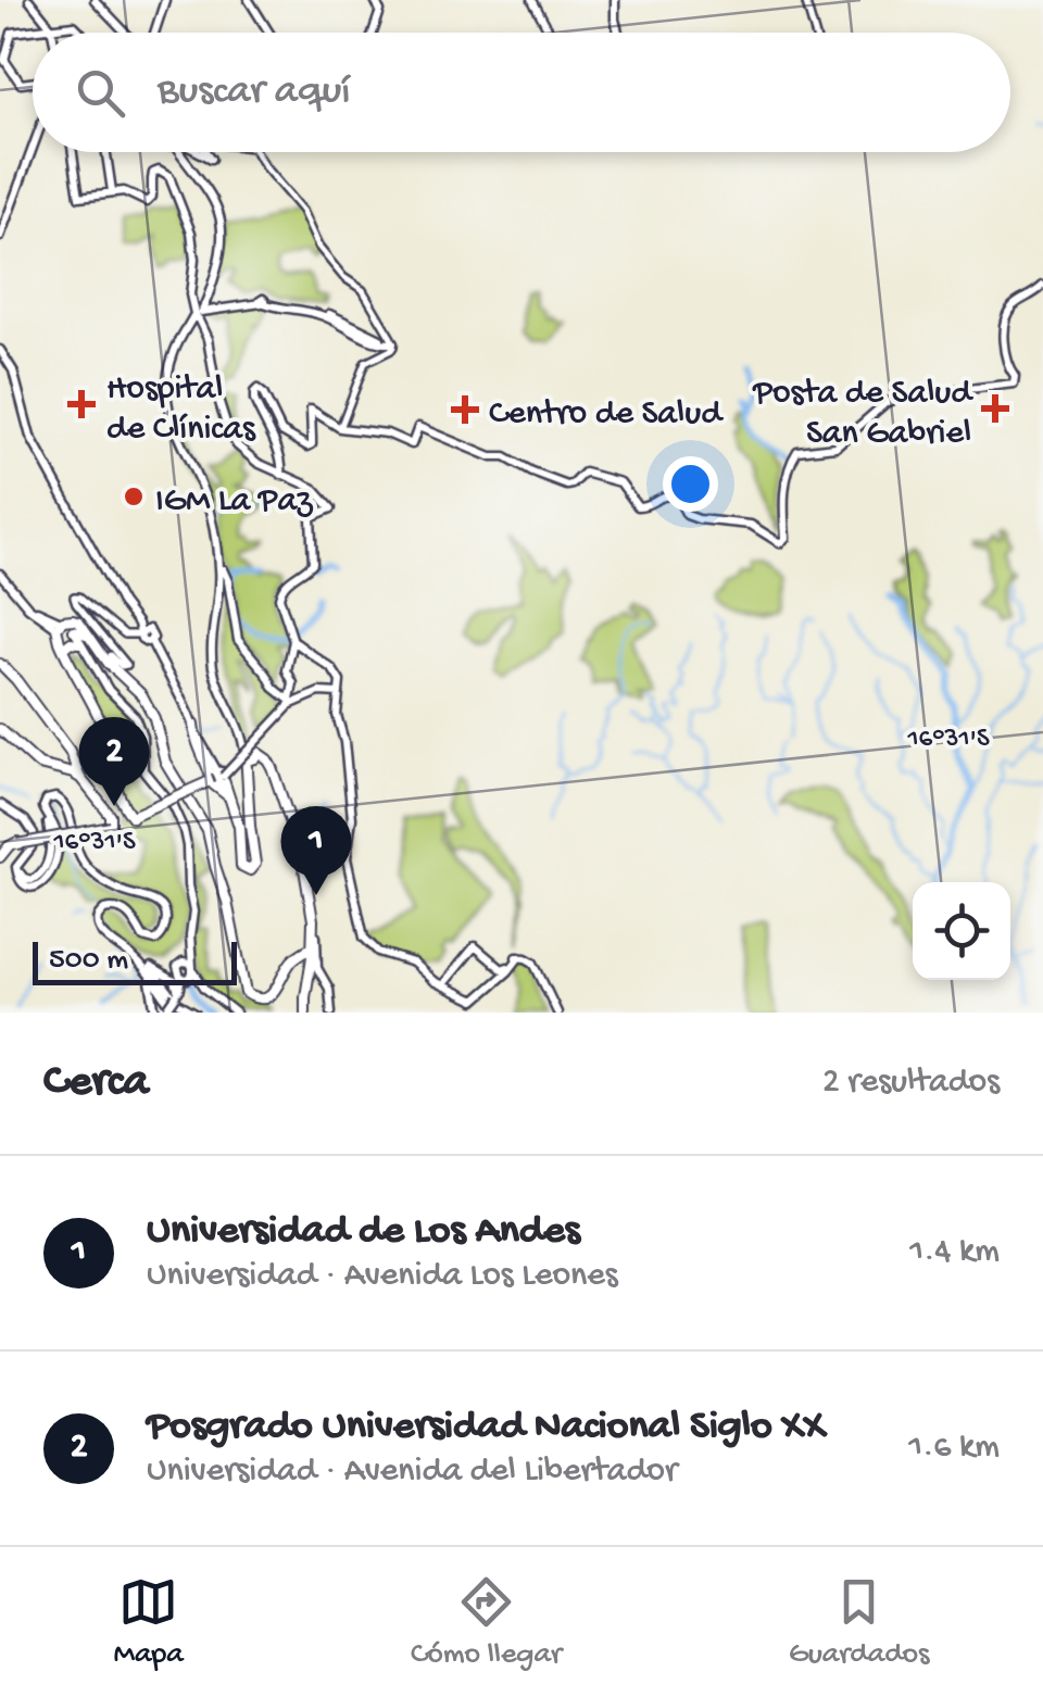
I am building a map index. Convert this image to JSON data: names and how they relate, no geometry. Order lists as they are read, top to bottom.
{
  "places": {
    "health": ["Hospital de Clínicas", "Posta de Salud San Gabriel", "Centro de Salud"],
    "other": ["IGM La Paz"]
  },
  "scale_bar": "500 m",
  "page": {
    "search": "Buscar aquí",
    "pins": ["2", "1"],
    "scale": "500 m",
    "heading": ["Cerca", "2 resultados"],
    "list": [
      {
        "mark": "1",
        "name": "Universidad de Los Andes",
        "note": "Universidad · Avenida Los Leones",
        "value": "1.4 km"
      },
      {
        "mark": "2",
        "name": "Posgrado Universidad Nacional Siglo XX",
        "note": "Universidad · Avenida del Libertador",
        "value": "1.6 km"
      }
    ],
    "nav": ["Mapa", "Cómo llegar", "Guardados"]
  },
  "coordinates": ["16°31'S"]
}
